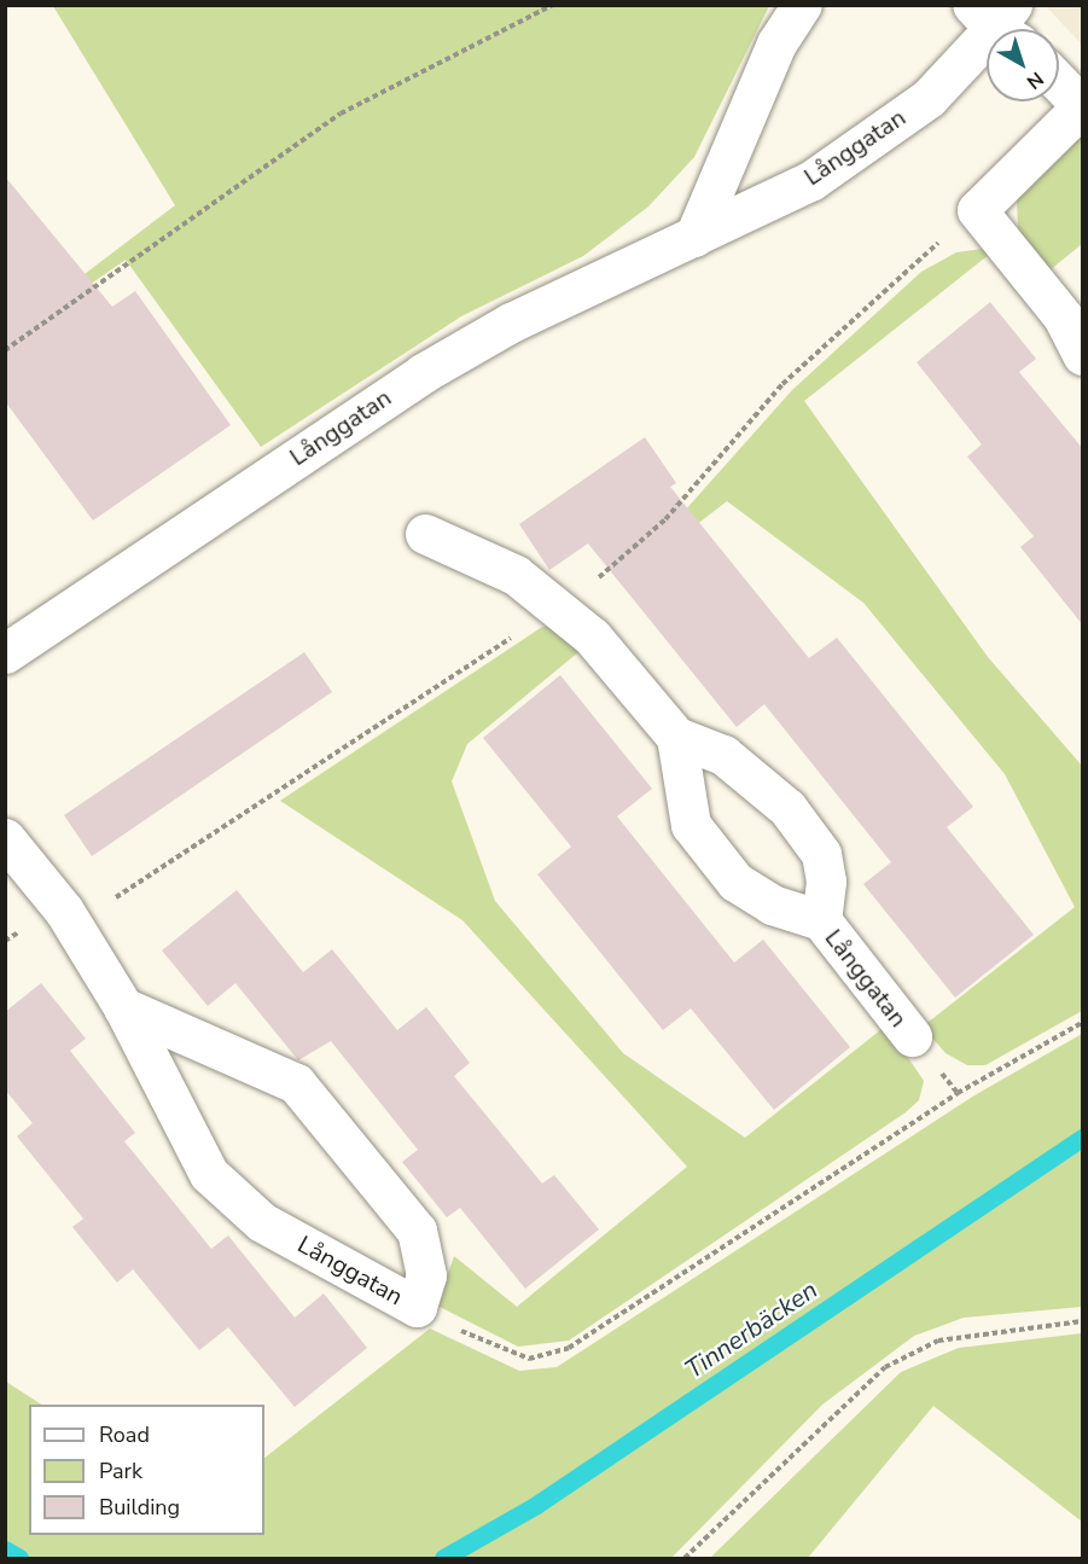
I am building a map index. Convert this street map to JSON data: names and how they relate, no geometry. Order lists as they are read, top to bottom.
{
  "streets": {
    "street": ["Långgatan"]
  },
  "water": ["Tinnerbäcken"],
  "legend": ["Road", "Park", "Building"],
  "north": "bottom right"
}
